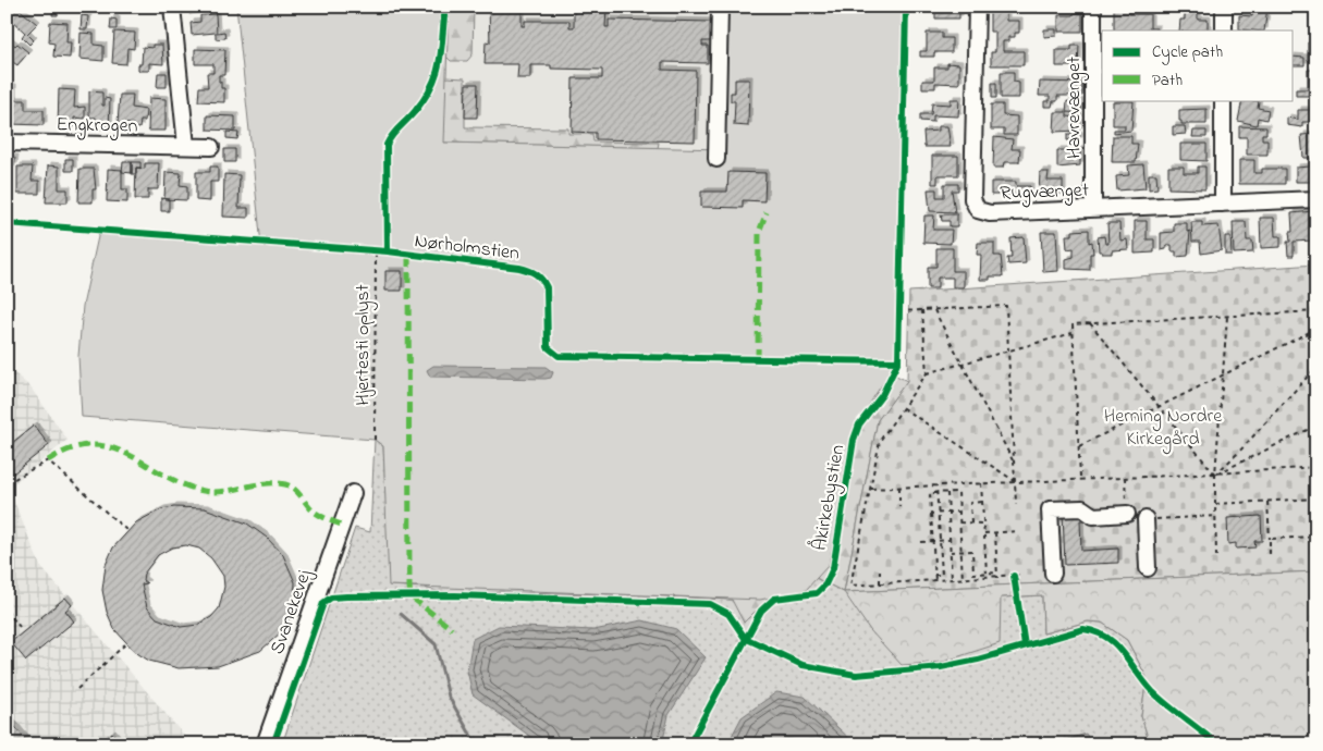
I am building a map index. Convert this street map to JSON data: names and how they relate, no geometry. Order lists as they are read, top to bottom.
{
  "streets": {
    "street": [
      "Havrevænget",
      "Engkrogen",
      "Rugvænget",
      "Svanekevej"
    ],
    "path": ["Hjertesti oplyst"],
    "cycle path": ["Nørholmstien", "Åkirkebystien"]
  },
  "crossings": [
    ["Havrevænget", "Rugvænget"]
  ],
  "parks": ["Herning Nordre Kirkegård"],
  "legend": ["Cycle path", "Path"]
}
